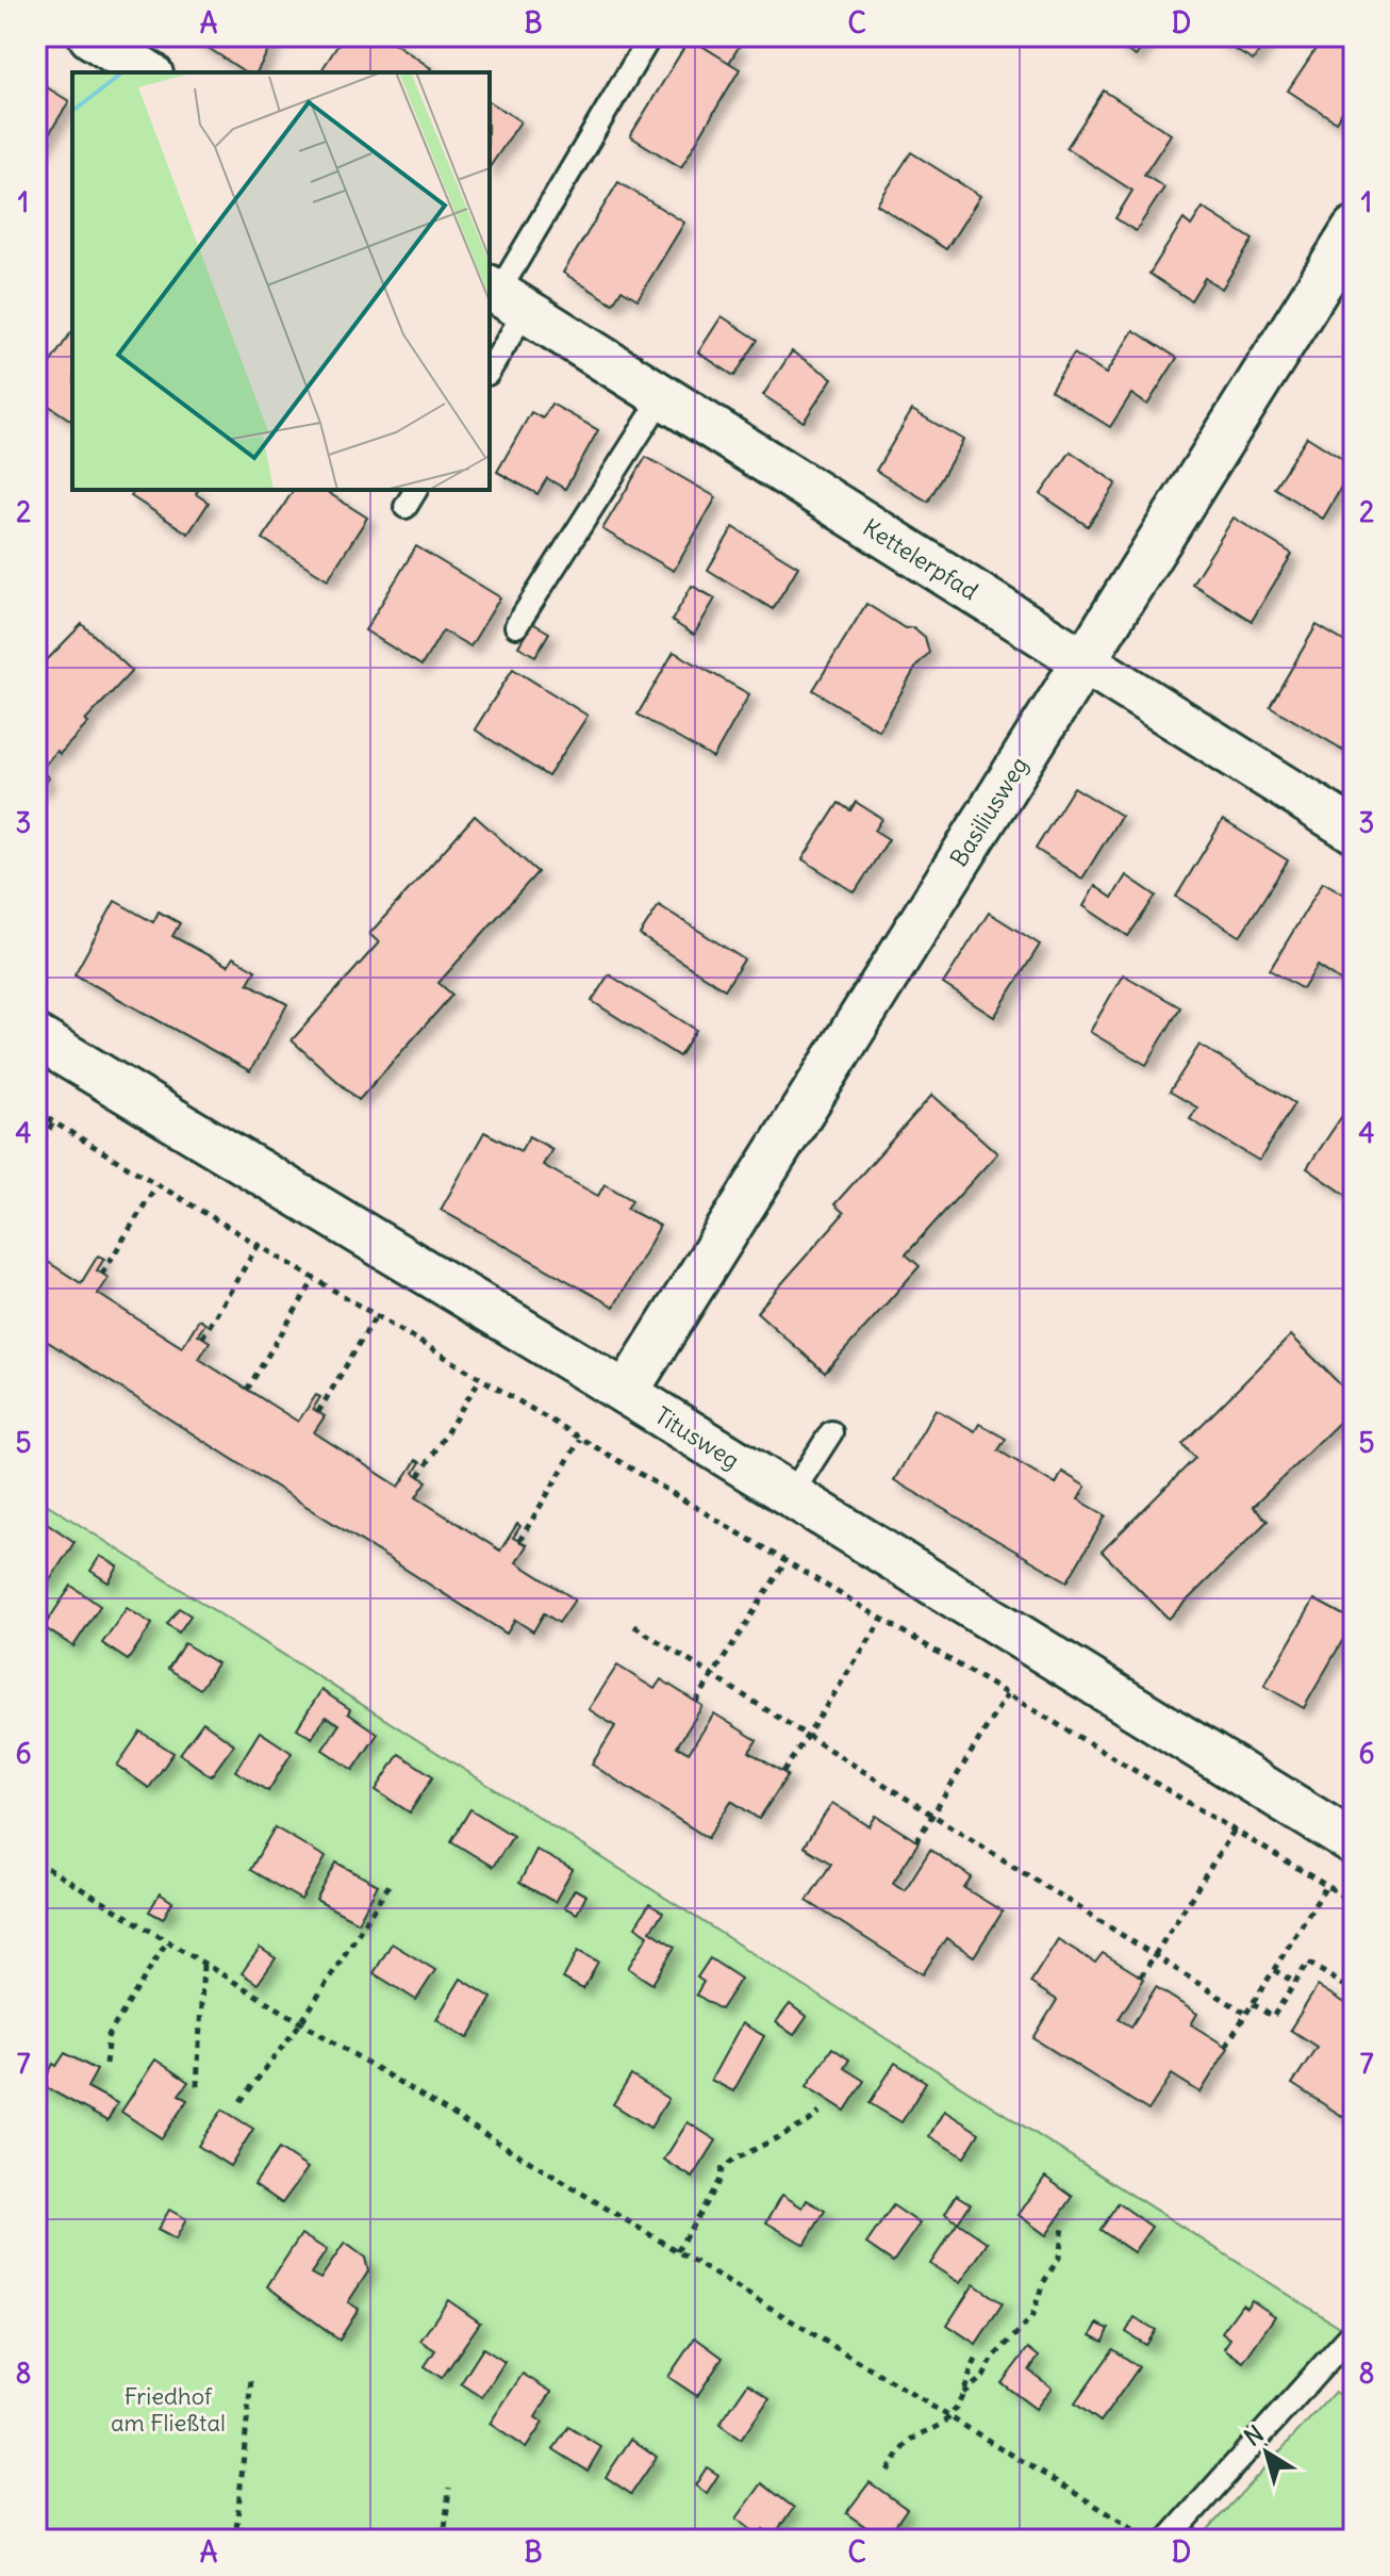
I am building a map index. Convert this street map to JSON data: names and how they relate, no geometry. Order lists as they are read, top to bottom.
{
  "streets": {
    "street": ["Kettelerpfad", "Basiliusweg", "Titusweg"]
  },
  "crossings": [
    ["Kettelerpfad", "Basiliusweg"],
    ["Basiliusweg", "Titusweg"]
  ],
  "parks": ["Friedhof am Fließtal"],
  "north": "top left",
  "grid": {
    "columns": [
      "A",
      "B",
      "C",
      "D"
    ],
    "rows": [
      "1",
      "2",
      "3",
      "4",
      "5",
      "6",
      "7",
      "8"
    ]
  }
}
